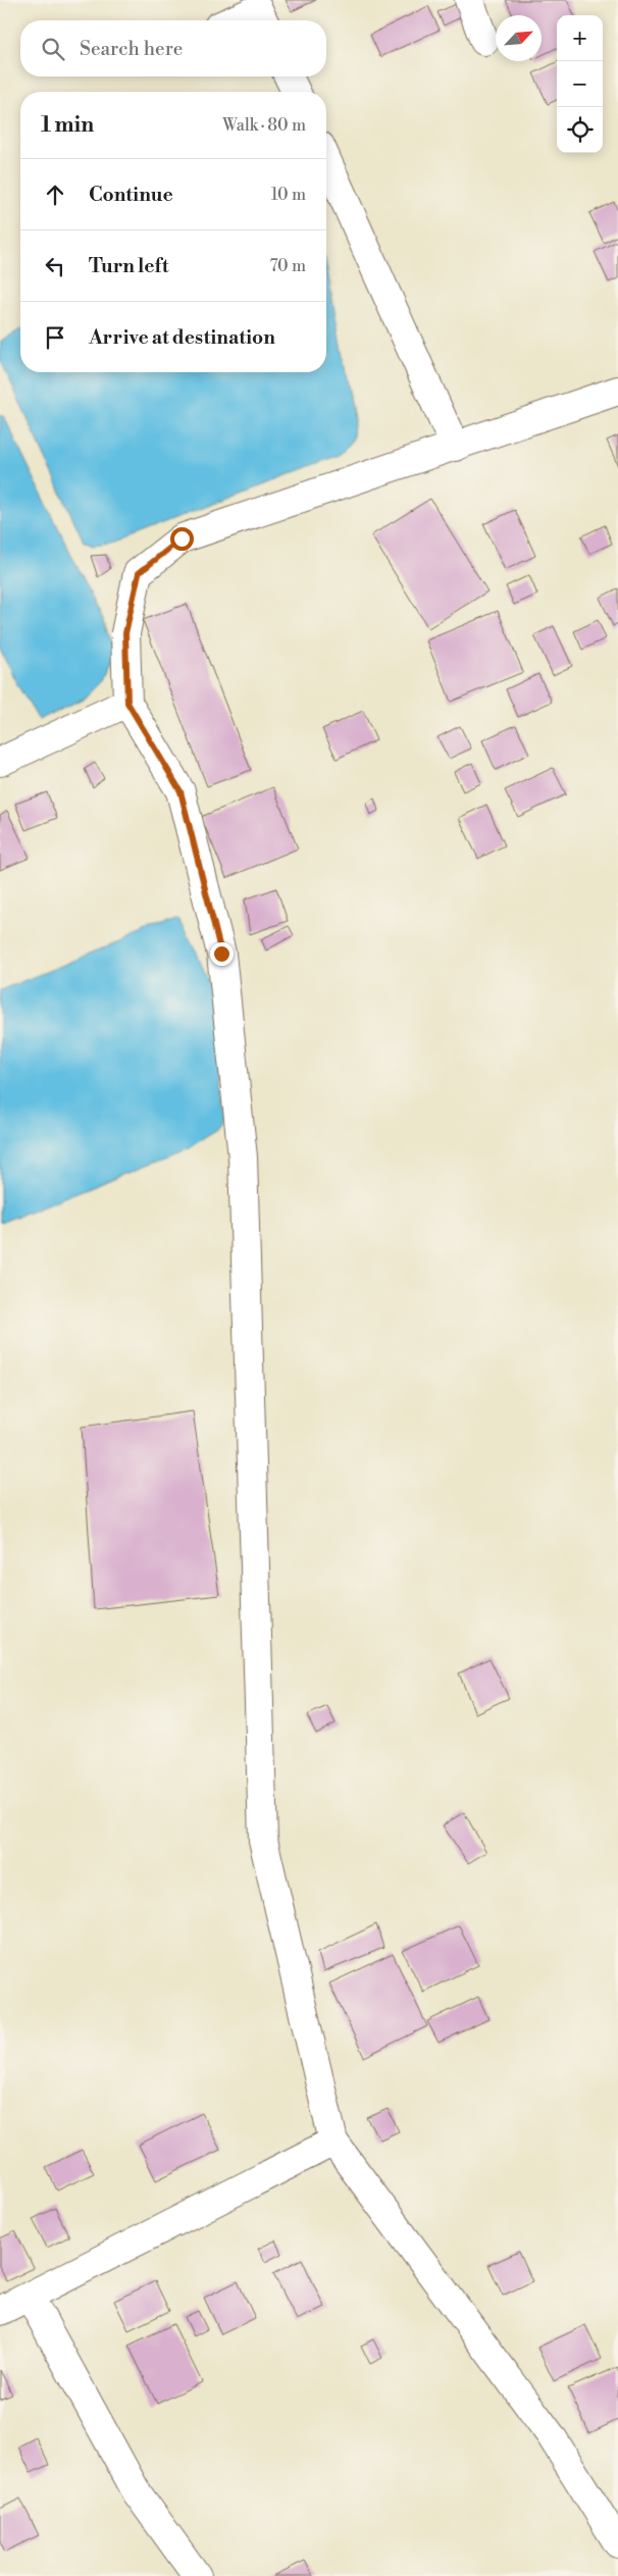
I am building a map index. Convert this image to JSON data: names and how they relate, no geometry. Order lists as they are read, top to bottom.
{
  "north": "top right",
  "page": {
    "map_buttons": ["+", "−"],
    "search": "Search here",
    "heading": ["1 min", "Walk · 80 m"],
    "list": [
      ["Continue", "10 m"],
      ["Turn left", "70 m"],
      "Arrive at destination"
    ]
  }
}
